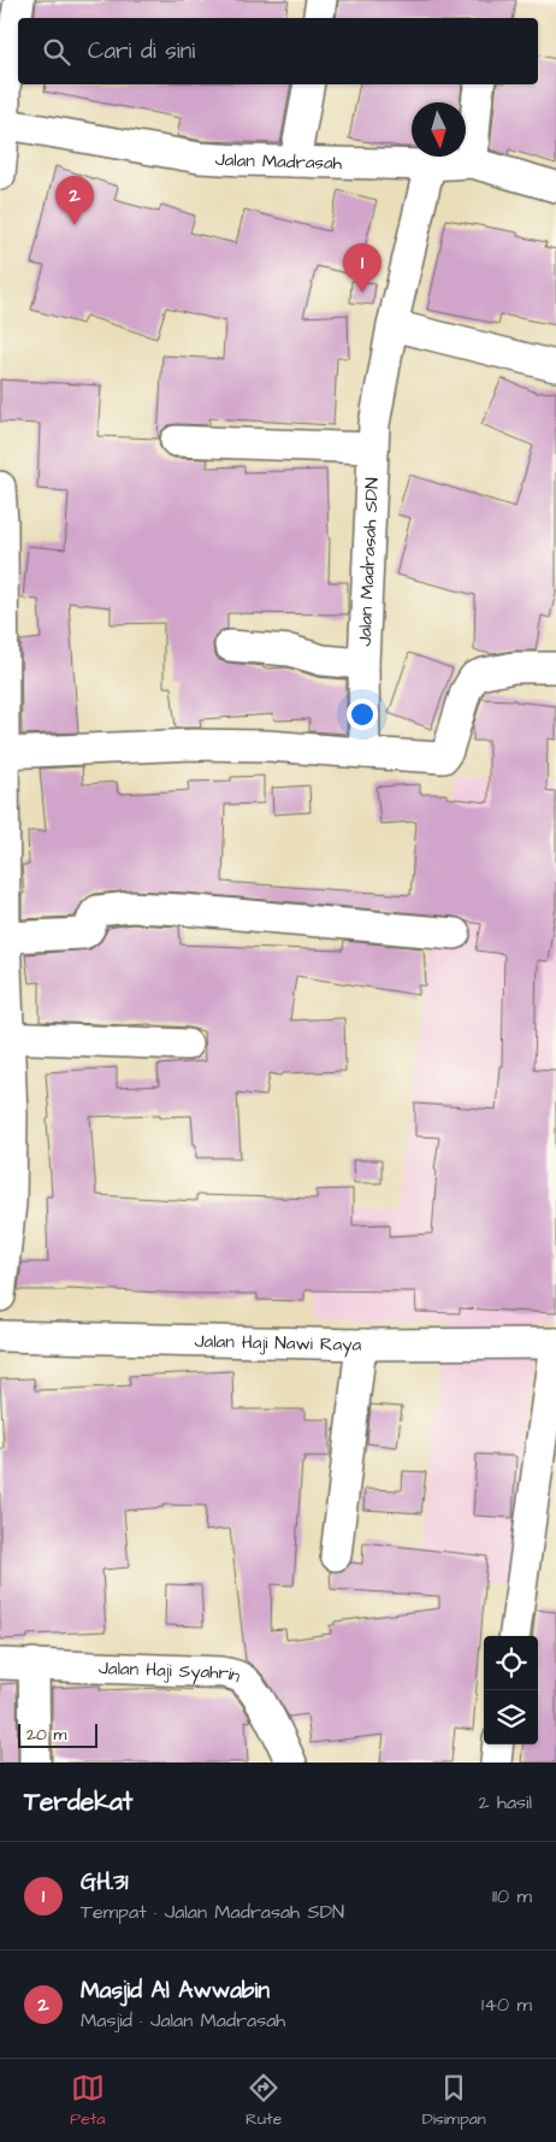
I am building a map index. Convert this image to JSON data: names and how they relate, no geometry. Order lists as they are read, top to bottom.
{
  "streets": {
    "street": [
      "Jalan Madrasah",
      "Jalan Madrasah SDN",
      "Jalan Haji Nawi Raya",
      "Jalan Haji Syahrin"
    ]
  },
  "crossings": [
    ["Jalan Madrasah", "Jalan Madrasah SDN"]
  ],
  "scale_bar": "20 m",
  "north": "bottom",
  "page": {
    "search": "Cari di sini",
    "pins": ["2", "1"],
    "scale": "20 m",
    "heading": ["Terdekat", "2 hasil"],
    "list": [
      {
        "mark": "1",
        "name": "GH.31",
        "note": "Tempat · Jalan Madrasah SDN",
        "value": "110 m"
      },
      {
        "mark": "2",
        "name": "Masjid Al Awwabin",
        "note": "Masjid · Jalan Madrasah",
        "value": "140 m"
      }
    ],
    "nav": ["Peta", "Rute", "Disimpan"]
  }
}
